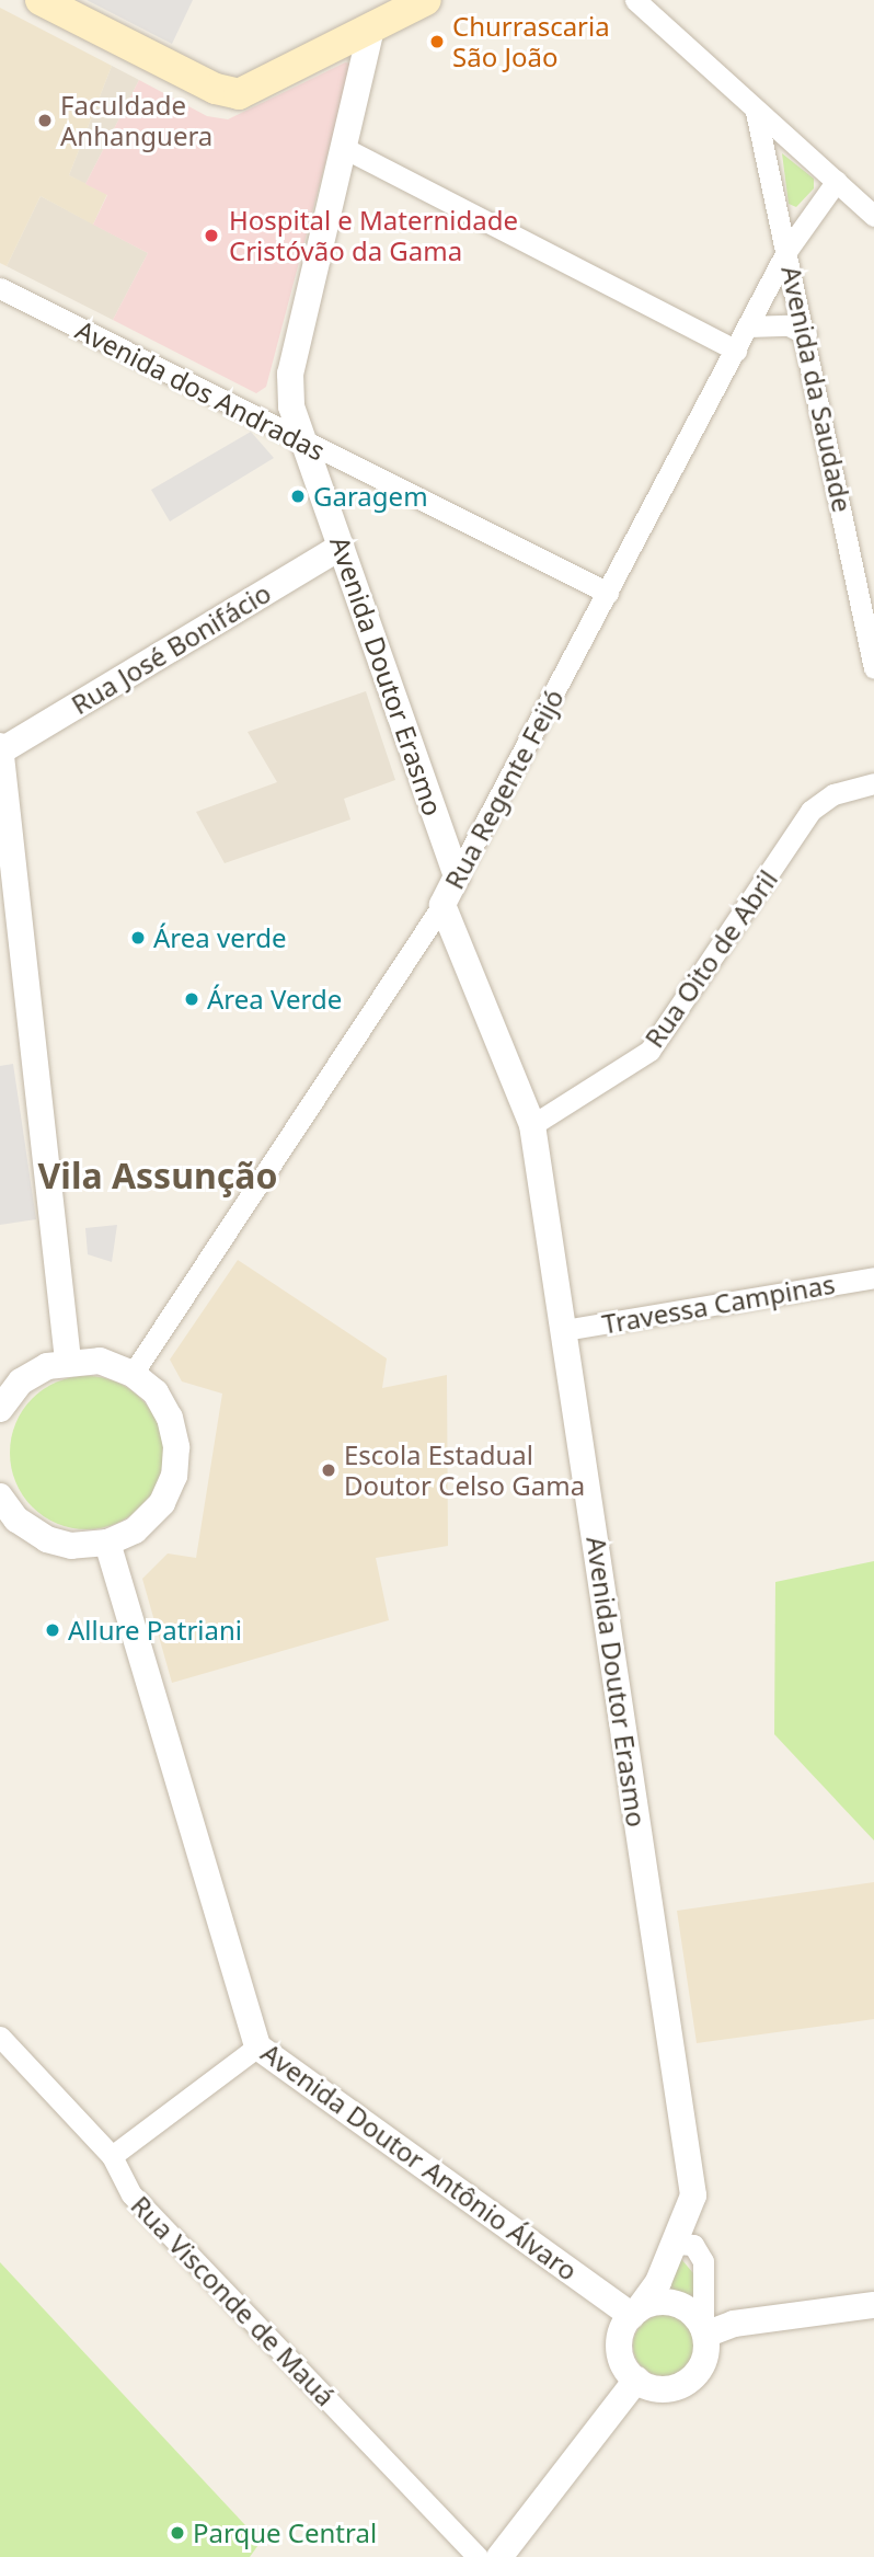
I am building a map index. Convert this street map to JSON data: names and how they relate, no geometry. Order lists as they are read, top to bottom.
{
  "streets": {
    "street": [
      "Avenida da Saudade",
      "Avenida dos Andradas",
      "Rua José Bonifácio",
      "Avenida Doutor Erasmo",
      "Rua Regente Feijó",
      "Rua Oito de Abril",
      "Travessa Campinas",
      "Avenida Doutor Antônio Álvaro",
      "Rua Visconde de Mauá"
    ]
  },
  "crossings": [
    ["Avenida da Saudade", "Rua Regente Feijó"],
    ["Avenida dos Andradas", "Avenida Doutor Erasmo"],
    ["Avenida dos Andradas", "Rua Regente Feijó"],
    ["Rua José Bonifácio", "Avenida Doutor Erasmo"],
    ["Avenida Doutor Erasmo", "Rua Regente Feijó"],
    ["Avenida Doutor Erasmo", "Rua Oito de Abril"],
    ["Avenida Doutor Erasmo", "Travessa Campinas"],
    ["Avenida Doutor Erasmo", "Avenida Doutor Antônio Álvaro"]
  ],
  "districts": ["Vila Assunção"],
  "places": [
    "Churrascaria São João",
    "Faculdade Anhanguera",
    "Hospital e Maternidade Cristóvão da Gama",
    "Garagem",
    "Área verde",
    "Área Verde",
    "Escola Estadual Doutor Celso Gama",
    "Allure Patriani",
    "Parque Central"
  ]
}
